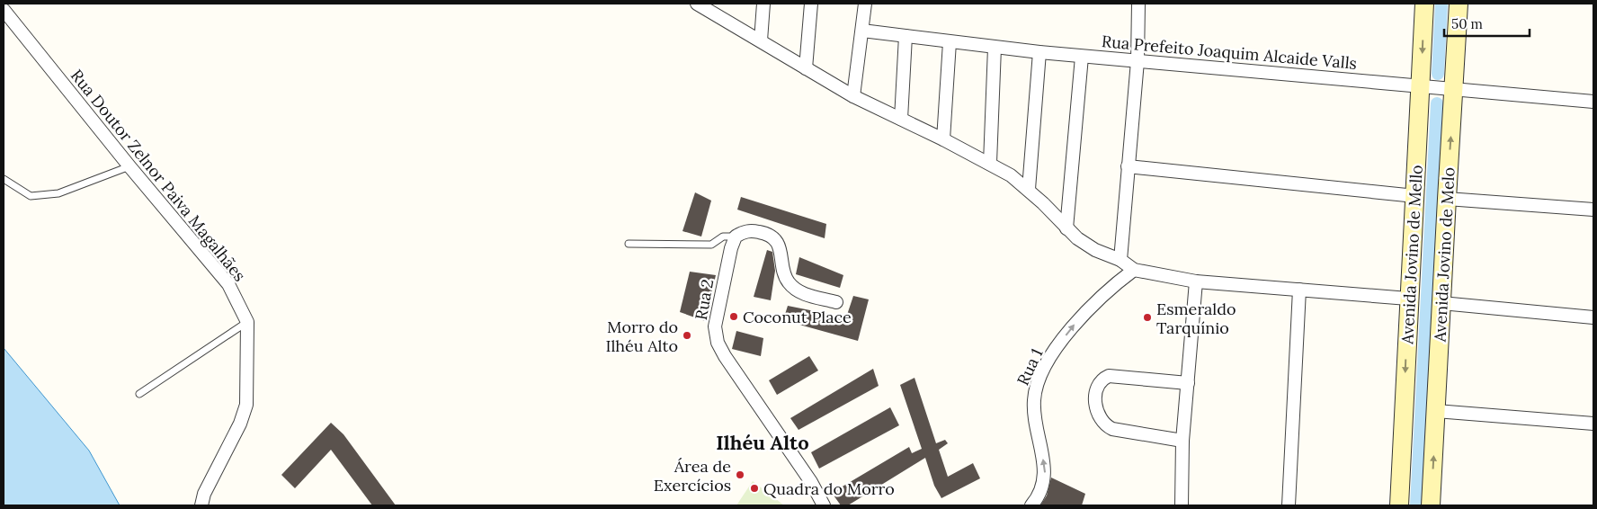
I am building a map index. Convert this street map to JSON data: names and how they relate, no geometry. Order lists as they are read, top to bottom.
{
  "streets": {
    "main road": ["Avenida Jovino de Mello", "Avenida Jovino de Melo"],
    "street": [
      "Rua Prefeito Joaquim Alcaide Valls",
      "Rua Doutor Zelnor Paiva Magalhães",
      "Rua 2",
      "Rua 1"
    ]
  },
  "crossings": [
    ["Rua Prefeito Joaquim Alcaide Valls", "Avenida Jovino de Mello"],
    ["Rua Prefeito Joaquim Alcaide Valls", "Avenida Jovino de Melo"]
  ],
  "one_way": ["Avenida Jovino de Mello", "Avenida Jovino de Melo", "Rua 1"],
  "districts": ["Ilhéu Alto"],
  "places": [
    "Coconut Place",
    "Esmeraldo Tarquínio",
    "Morro do Ilhéu Alto",
    "Área de Exercícios",
    "Quadra do Morro"
  ],
  "scale_bar": "50 m"
}
